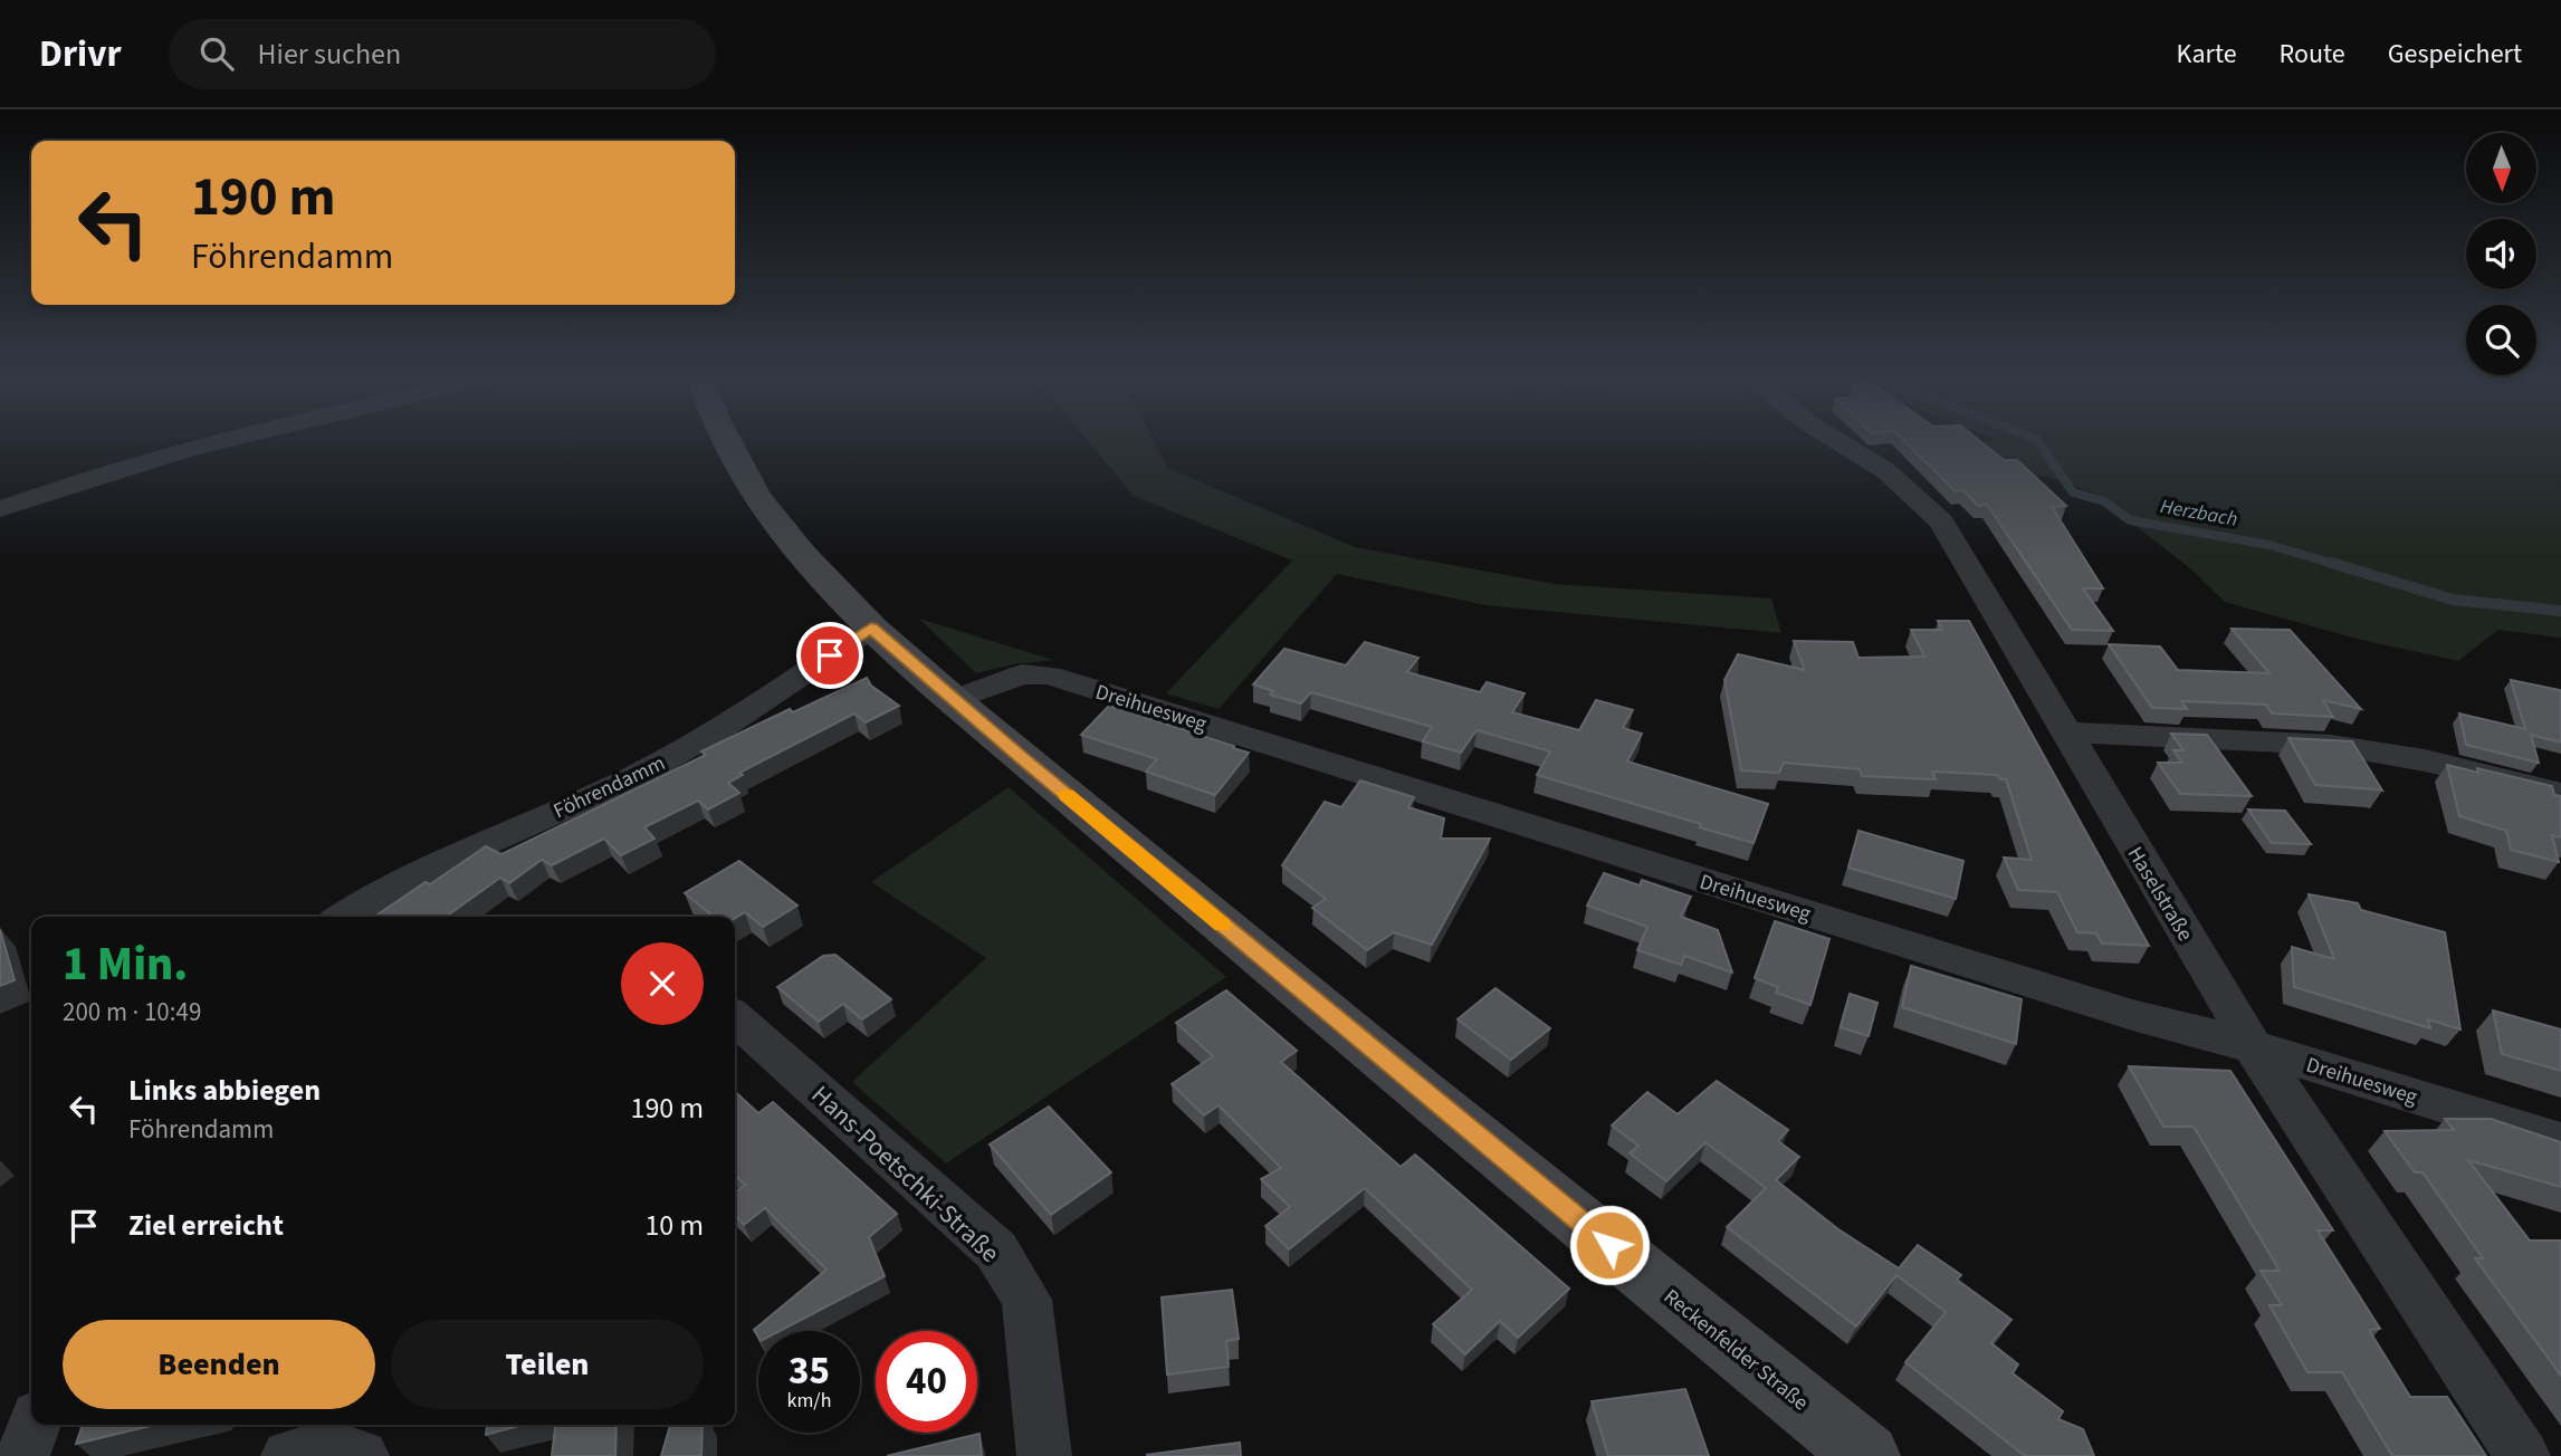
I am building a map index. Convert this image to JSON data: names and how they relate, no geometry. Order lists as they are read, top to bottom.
{
  "streets": {
    "street": [
      "Dreihuesweg",
      "Föhrendamm",
      "Haselstraße",
      "Hans-Poetschki-Straße",
      "Reckenfelder Straße"
    ]
  },
  "crossings": [
    ["Dreihuesweg", "Haselstraße"],
    ["Dreihuesweg", "Reckenfelder Straße"],
    ["Föhrendamm", "Reckenfelder Straße"]
  ],
  "water": ["Herzbach"],
  "north": "bottom",
  "page": {
    "header": "Drivr",
    "search": "Hier suchen",
    "nav": ["Karte", "Route", "Gespeichert"],
    "turn": ["190 m", "Föhrendamm"],
    "heading": ["1 Min.", "200 m · 10:49"],
    "list": [
      {
        "name": "Links abbiegen",
        "note": "Föhrendamm",
        "value": "190 m"
      },
      {
        "name": "Ziel erreicht",
        "value": "10 m"
      }
    ],
    "buttons": ["Beenden", "Teilen"],
    "speed": "35 km/h",
    "limit": "40"
  }
}
